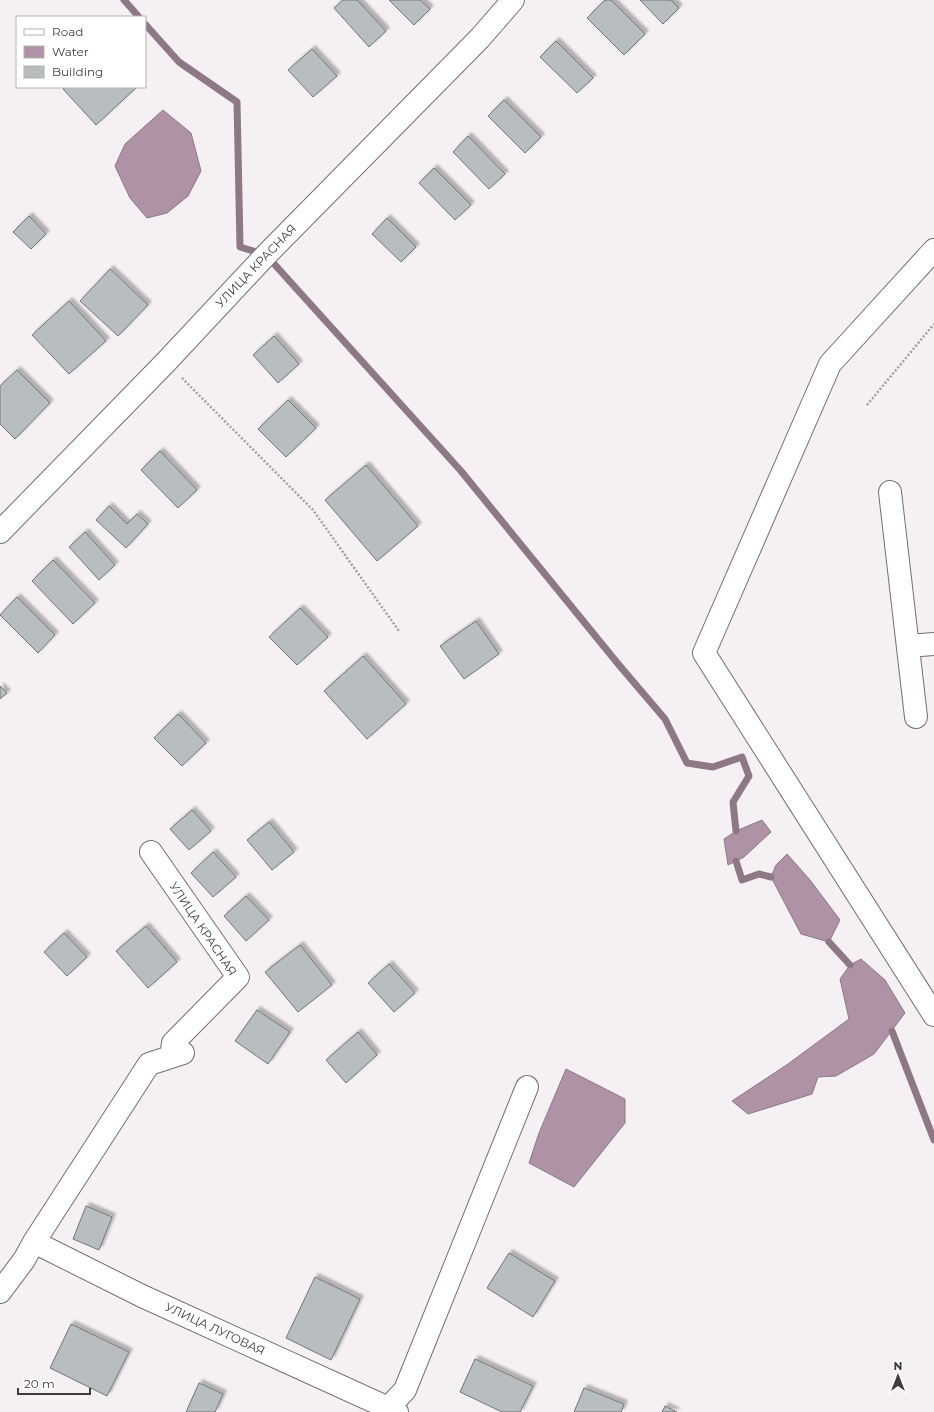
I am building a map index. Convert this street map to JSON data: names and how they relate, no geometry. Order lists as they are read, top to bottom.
{
  "streets": {
    "street": ["УЛИЦА КРАСНАЯ", "УЛИЦА ЛУГОВАЯ"]
  },
  "crossings": [
    ["УЛИЦА КРАСНАЯ", "УЛИЦА ЛУГОВАЯ"]
  ],
  "legend": ["Road", "Water", "Building"],
  "scale_bar": "20 m",
  "north": "top"
}
